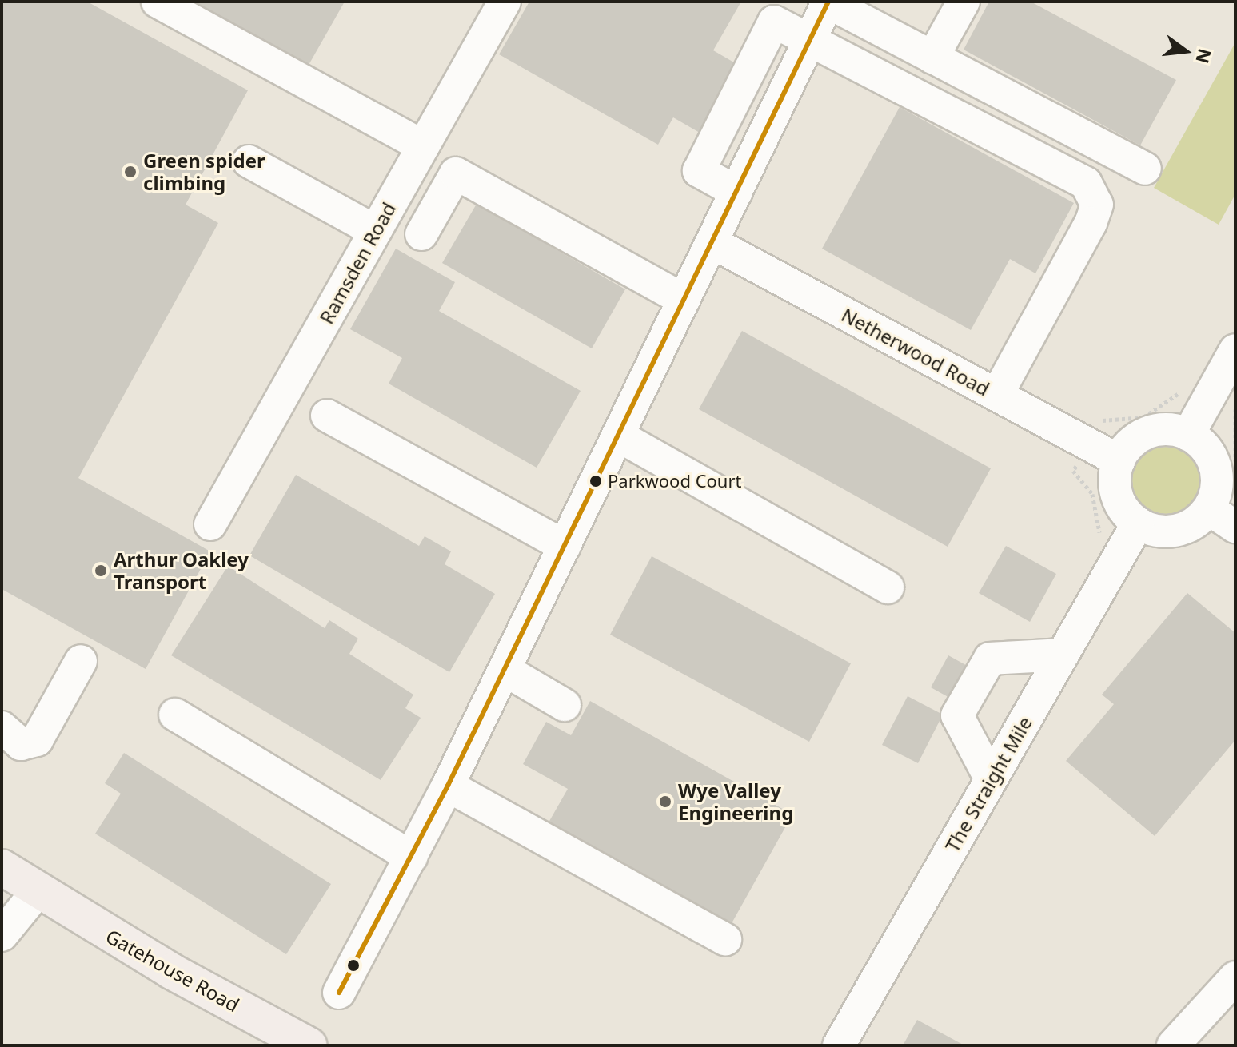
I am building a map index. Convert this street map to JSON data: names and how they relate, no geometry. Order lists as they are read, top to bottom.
{
  "streets": {
    "main road": ["Gatehouse Road"],
    "street": ["Ramsden Road", "Netherwood Road", "The Straight Mile"]
  },
  "crossings": [
    ["Netherwood Road", "The Straight Mile"]
  ],
  "places": [
    "Green spider climbing",
    "Parkwood Court",
    "Arthur Oakley Transport",
    "Wye Valley Engineering"
  ],
  "north": "right"
}
